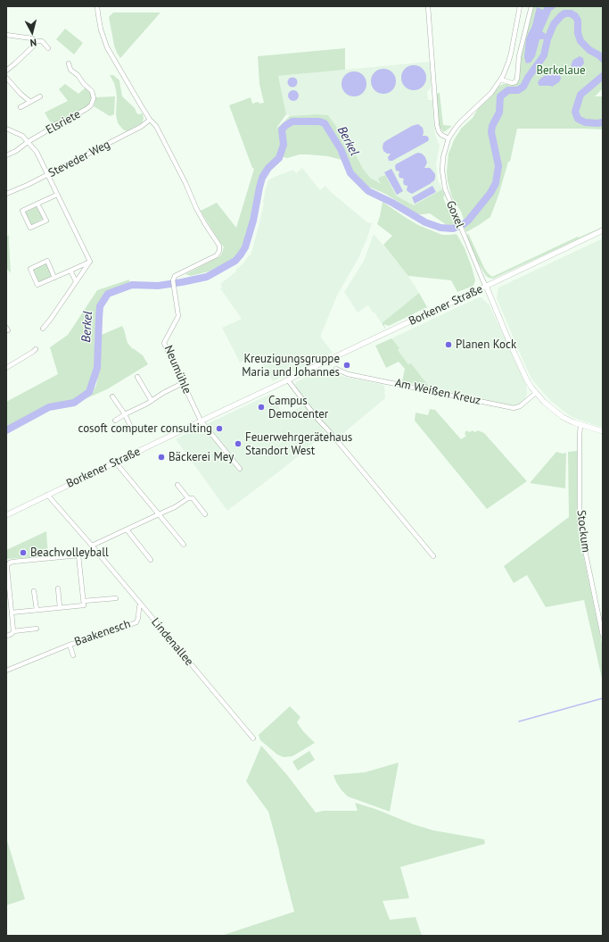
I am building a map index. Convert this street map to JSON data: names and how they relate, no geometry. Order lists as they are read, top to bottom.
{
  "streets": {
    "street": [
      "Elsriete",
      "Steveder Weg",
      "Goxel",
      "Borkener Straße",
      "Neumühle",
      "Am Weißen Kreuz",
      "Stockum",
      "Baakenesch",
      "Lindenallee"
    ]
  },
  "crossings": [
    ["Steveder Weg", "Neumühle"],
    ["Goxel", "Borkener Straße"],
    ["Borkener Straße", "Neumühle"],
    ["Borkener Straße", "Lindenallee"],
    ["Baakenesch", "Lindenallee"]
  ],
  "water": ["Berkel"],
  "parks": ["Berkelaue"],
  "places": [
    "Planen Kock",
    "Kreuzigungsgruppe Maria und Johannes",
    "Campus Democenter",
    "cosoft computer consulting",
    "Feuerwehrgerätehaus Standort West",
    "Bäckerei Mey",
    "Beachvolleyball"
  ],
  "north": "bottom"
}
